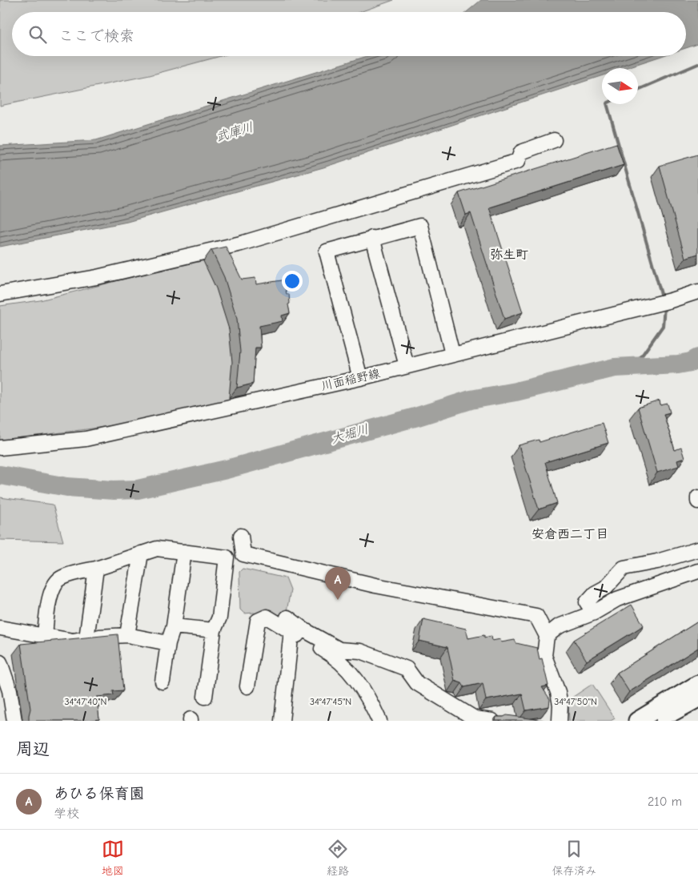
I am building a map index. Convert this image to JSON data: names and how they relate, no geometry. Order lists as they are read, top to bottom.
{
  "streets": {
    "street": ["川面稲野線"]
  },
  "districts": ["弥生町", "安倉西二丁目"],
  "water": ["武庫川", "大堀川"],
  "north": "right",
  "page": {
    "search": "ここで検索",
    "pins": "A",
    "heading": "周辺",
    "list": [
      {
        "mark": "A",
        "name": "あひる保育園",
        "note": "学校",
        "value": "210 m"
      }
    ],
    "nav": ["地図", "経路", "保存済み"]
  },
  "coordinates": ["34°47'40\"N", "34°47'45\"N", "34°47'50\"N"]
}
